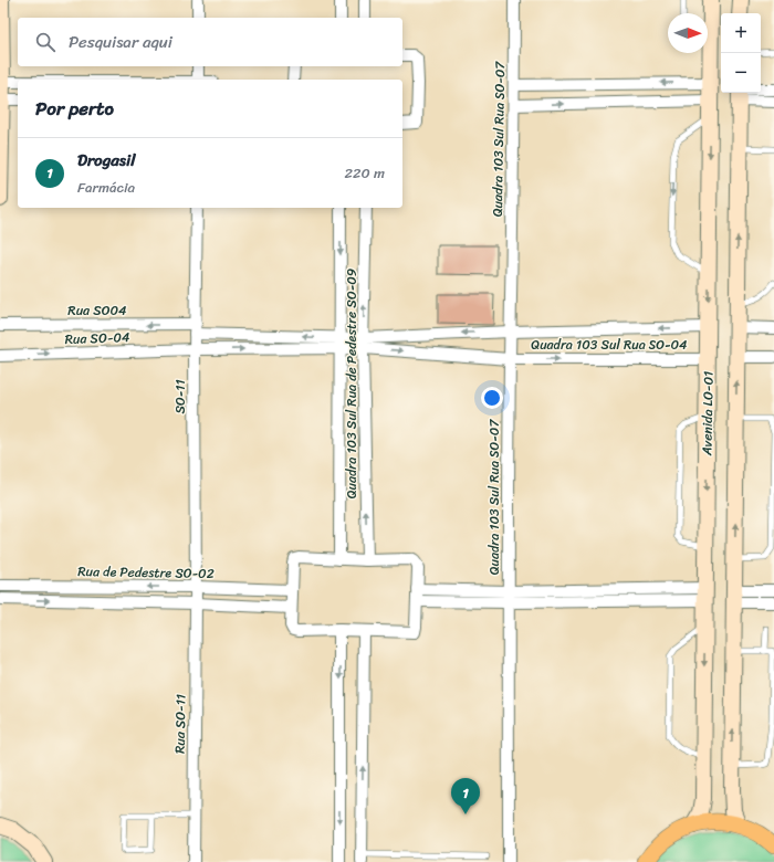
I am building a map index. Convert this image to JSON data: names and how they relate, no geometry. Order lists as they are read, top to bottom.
{
  "streets": {
    "street": [
      "Quadra 103 Sul Rua SO-07",
      "Rua SO04",
      "Rua SO-04",
      "Quadra 103 Sul Rua SO-04",
      "Quadra 103 Sul Rua de Pedestre SO-09",
      "SO-11",
      "Avenida LO-01",
      "Rua de Pedestre SO-02",
      "Rua SO-11"
    ]
  },
  "crossings": [
    ["Quadra 103 Sul Rua SO-07", "Quadra 103 Sul Rua SO-04"],
    ["Rua SO04", "Rua SO-04"],
    ["Rua SO04", "Quadra 103 Sul Rua de Pedestre SO-09"],
    ["Rua SO04", "SO-11"],
    ["Rua SO-04", "Quadra 103 Sul Rua de Pedestre SO-09"],
    ["Rua SO-04", "SO-11"],
    ["Quadra 103 Sul Rua SO-04", "Quadra 103 Sul Rua de Pedestre SO-09"],
    ["Quadra 103 Sul Rua SO-04", "Avenida LO-01"],
    ["SO-11", "Rua de Pedestre SO-02"],
    ["SO-11", "Rua SO-11"],
    ["Rua de Pedestre SO-02", "Rua SO-11"]
  ],
  "one_way": ["Rua SO04", "Rua SO-04"],
  "north": "right",
  "page": {
    "map_buttons": ["+", "−"],
    "search": "Pesquisar aqui",
    "heading": "Por perto",
    "list": [
      {
        "mark": "1",
        "name": "Drogasil",
        "note": "Farmácia",
        "value": "220 m"
      }
    ],
    "pins": "1"
  }
}
